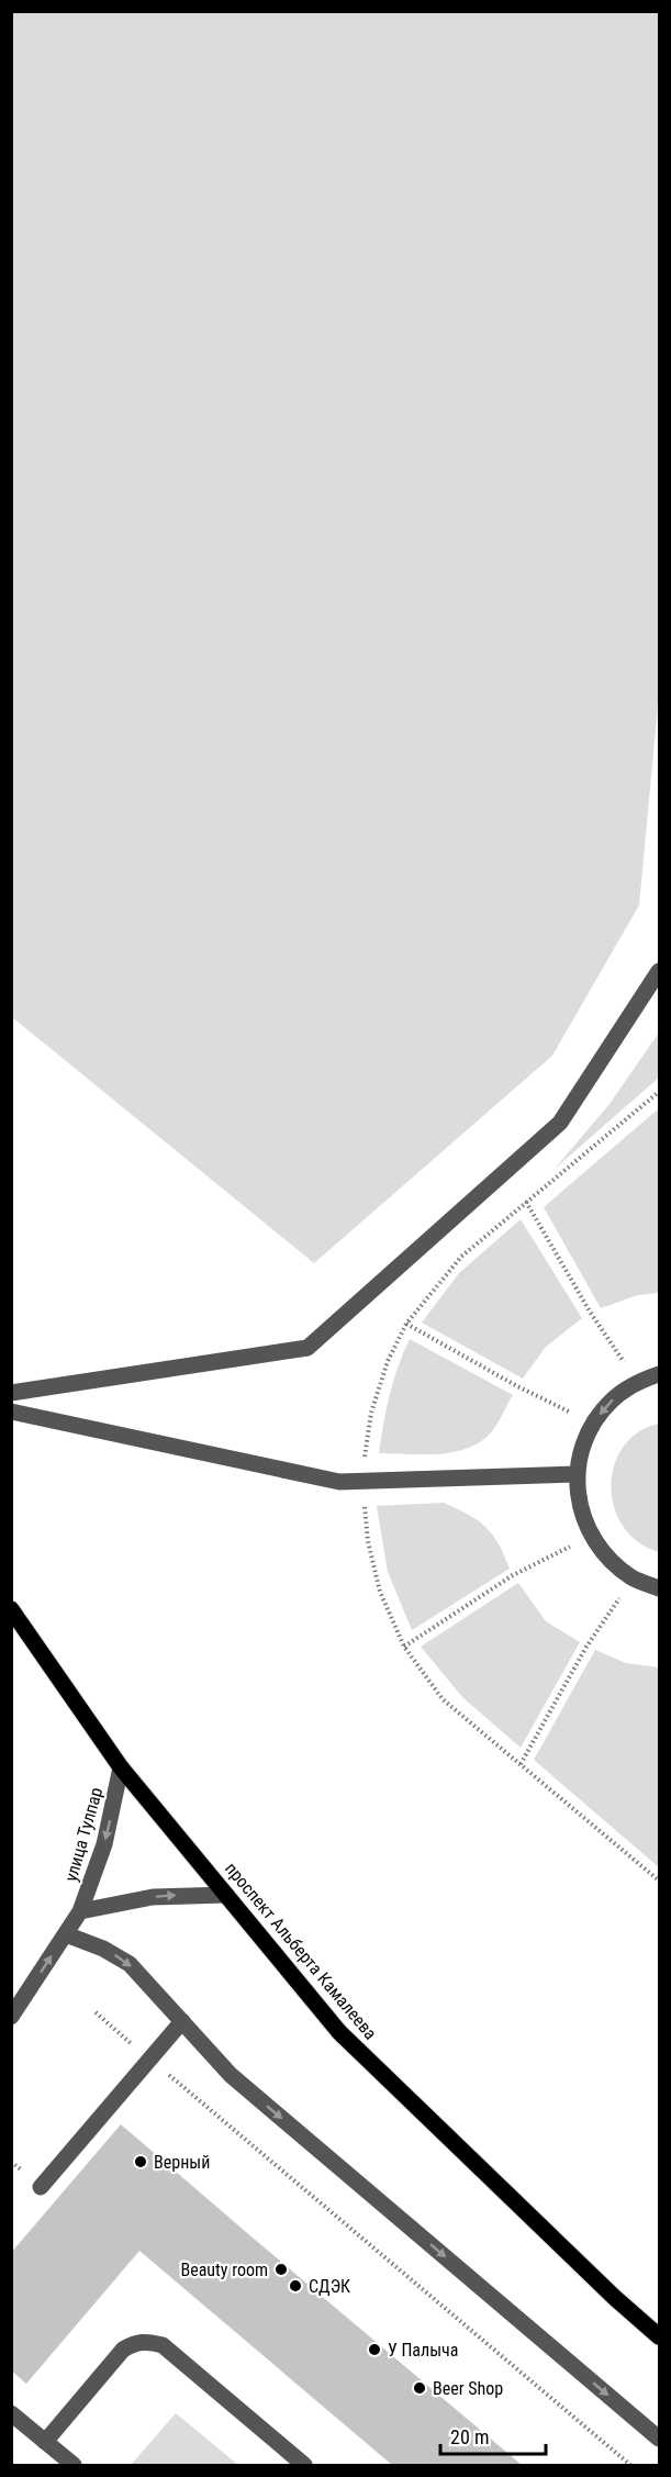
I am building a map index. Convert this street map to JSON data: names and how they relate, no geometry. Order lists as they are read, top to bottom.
{
  "streets": {
    "main road": ["проспект Альберта Камалеева"],
    "street": ["улица Тулпар"]
  },
  "crossings": [
    ["улица Тулпар", "проспект Альберта Камалеева"]
  ],
  "places": [
    "Верный",
    "Beauty room",
    "СДЭК",
    "У Палыча",
    "Beer Shop"
  ],
  "scale_bar": "20 m"
}
